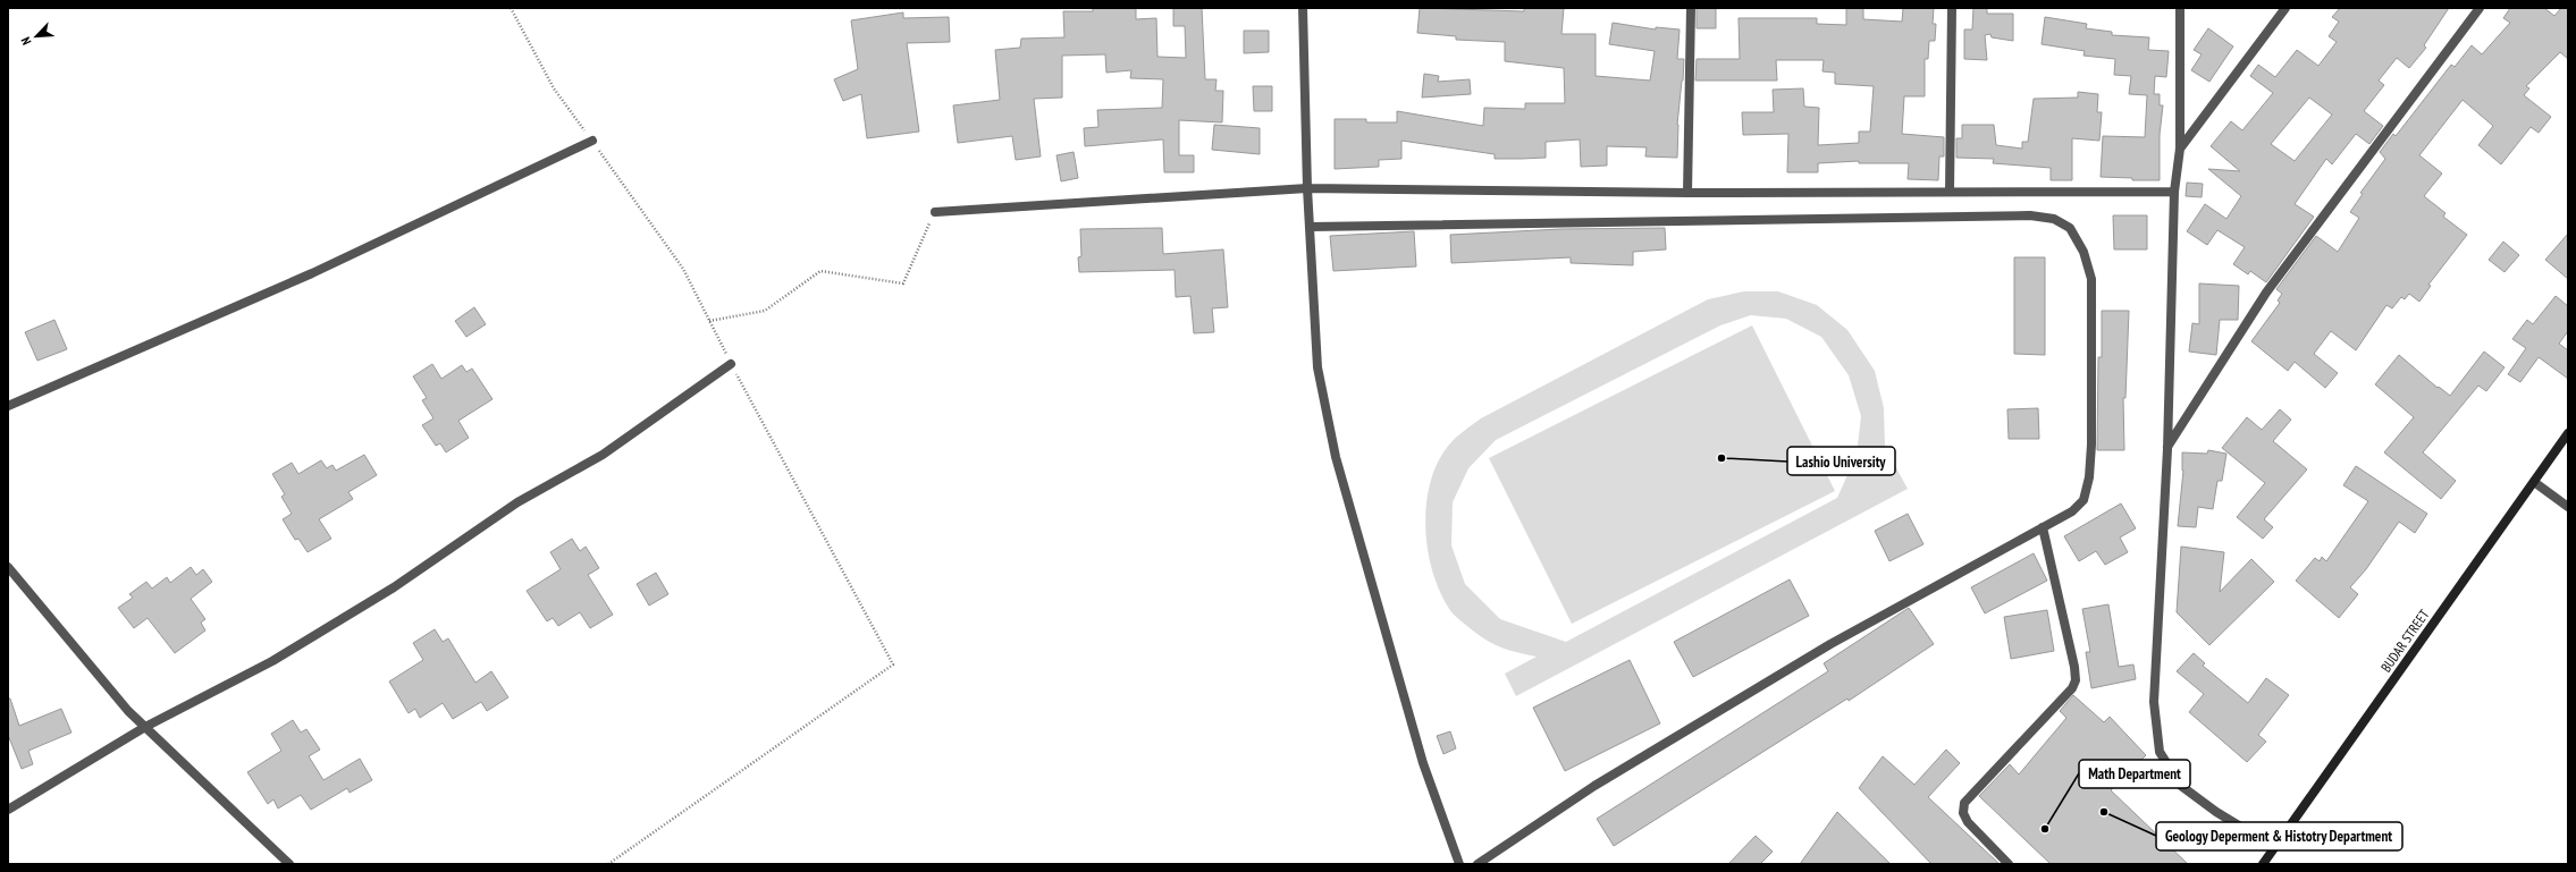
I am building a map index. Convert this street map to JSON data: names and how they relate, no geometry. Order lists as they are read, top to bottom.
{
  "streets": {
    "main road": ["BUDAR STREET"]
  },
  "places": ["Lashio University", "Geology Deperment & Histotry Department", "Math Department"],
  "north": "bottom left"
}
